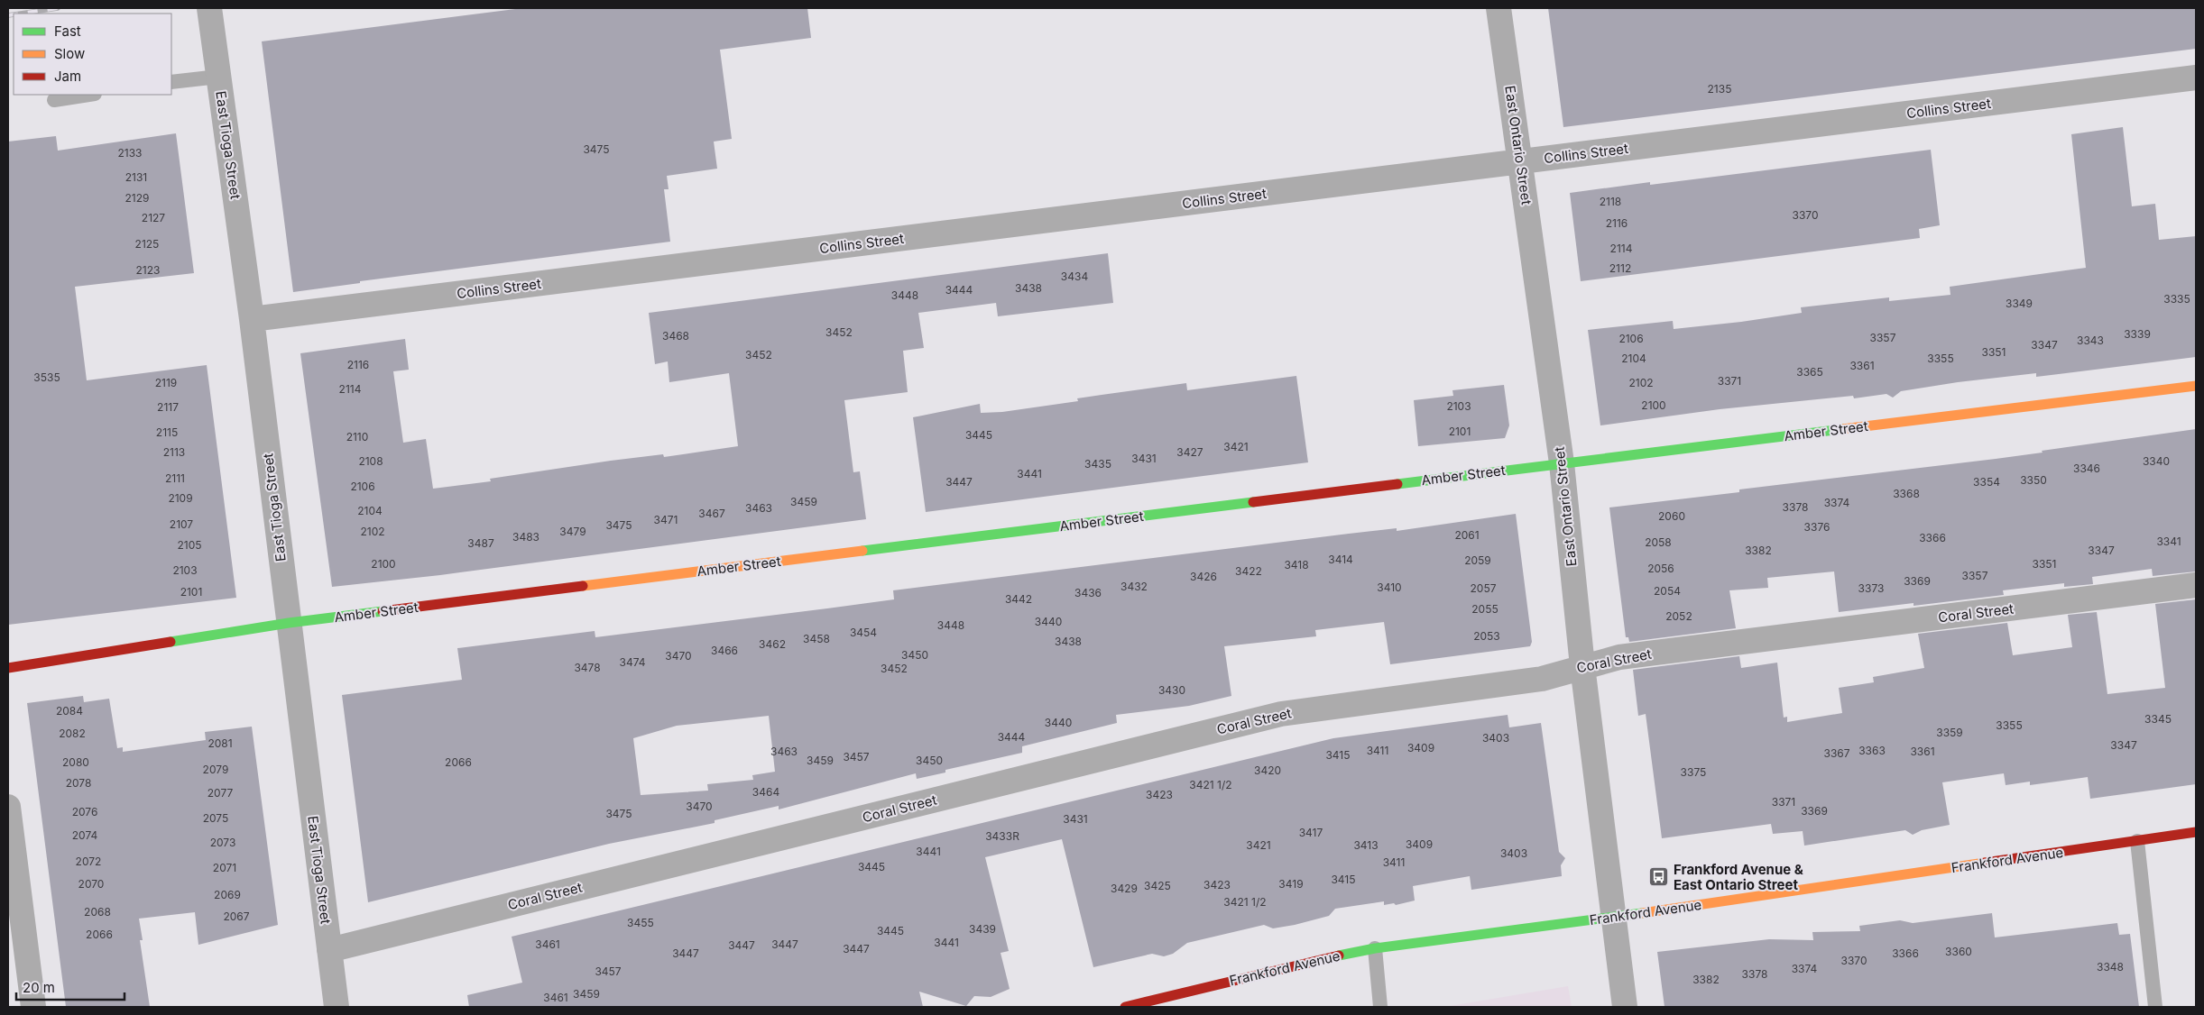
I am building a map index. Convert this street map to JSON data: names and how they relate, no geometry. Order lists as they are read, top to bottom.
{
  "streets": {
    "street": [
      "Collins Street",
      "East Tioga Street",
      "East Ontario Street",
      "Amber Street",
      "Coral Street",
      "Frankford Avenue"
    ]
  },
  "crossings": [
    ["Collins Street", "East Tioga Street"],
    ["Collins Street", "East Ontario Street"],
    ["East Tioga Street", "Amber Street"],
    ["East Tioga Street", "Coral Street"],
    ["East Ontario Street", "Amber Street"],
    ["East Ontario Street", "Coral Street"],
    ["East Ontario Street", "Frankford Avenue"]
  ],
  "places": {
    "bus stop": ["Frankford Avenue & East Ontario Street"]
  },
  "house_numbers": [
    "2135",
    "3475",
    "2133",
    "2131",
    "2129",
    "2118",
    "3370",
    "2127",
    "2116",
    "2125",
    "2114",
    "2112",
    "2123",
    "3434",
    "3438",
    "3444",
    "3448",
    "3335",
    "3349",
    "3452",
    "3339",
    "3468",
    "3357",
    "2106",
    "3343",
    "3347",
    "3351",
    "3452",
    "2104",
    "3355",
    "2116",
    "3361",
    "3365",
    "3535",
    "3371",
    "2119",
    "2102",
    "2114",
    "2100",
    "2103",
    "2117",
    "2101",
    "2115",
    "3445",
    "2110",
    "3421",
    "2113",
    "3427",
    "3431",
    "2108",
    "3340",
    "3435",
    "3346",
    "3441",
    "2111",
    "3350",
    "3447",
    "3354",
    "2106",
    "3368",
    "2109",
    "3459",
    "3374",
    "3378",
    "3463",
    "2104",
    "3467",
    "2060",
    "3471",
    "2107",
    "3475",
    "3376",
    "2102",
    "3479",
    "2061",
    "3483",
    "3366",
    "3341",
    "2058",
    "3487",
    "2105",
    "3382",
    "3347",
    "3414",
    "2059",
    "2100",
    "3351",
    "3418",
    "2056",
    "2103",
    "3422",
    "3357",
    "3426",
    "3369",
    "3432",
    "3410",
    "2057",
    "3373",
    "2054",
    "2101",
    "3436",
    "3442",
    "2055",
    "2052",
    "3440",
    "3448",
    "3454",
    "2053",
    "3458",
    "3438",
    "3462",
    "3466",
    "3450",
    "3470",
    "3474",
    "3478",
    "3452",
    "3430",
    "2084",
    "3345",
    "3440",
    "3355",
    "3359",
    "2082",
    "3444",
    "3403",
    "2081",
    "3347",
    "3409",
    "3411",
    "3363",
    "3463",
    "3361",
    "3367",
    "3415",
    "3457",
    "3459",
    "3450",
    "2080",
    "2066",
    "2079",
    "3420",
    "3375",
    "2078",
    "3421 1/2",
    "3464",
    "2077",
    "3423",
    "3371",
    "3470",
    "3369",
    "2076",
    "3475",
    "2075",
    "3431",
    "3417",
    "2074",
    "3433R",
    "2073",
    "3409",
    "3421",
    "3413",
    "3441",
    "3403",
    "2072",
    "3411",
    "3445",
    "2071",
    "3415",
    "2070",
    "3419",
    "3423",
    "3425",
    "3429",
    "2069",
    "3421 1/2",
    "2068",
    "2067",
    "3455",
    "3439",
    "3445",
    "2066",
    "3441",
    "3461",
    "3447",
    "3447",
    "3447",
    "3360",
    "3447",
    "3366",
    "3370",
    "3348",
    "3374",
    "3457",
    "3378",
    "3382",
    "3459",
    "3461"
  ],
  "legend": ["Fast", "Slow", "Jam"],
  "scale_bar": "20 m"
}
